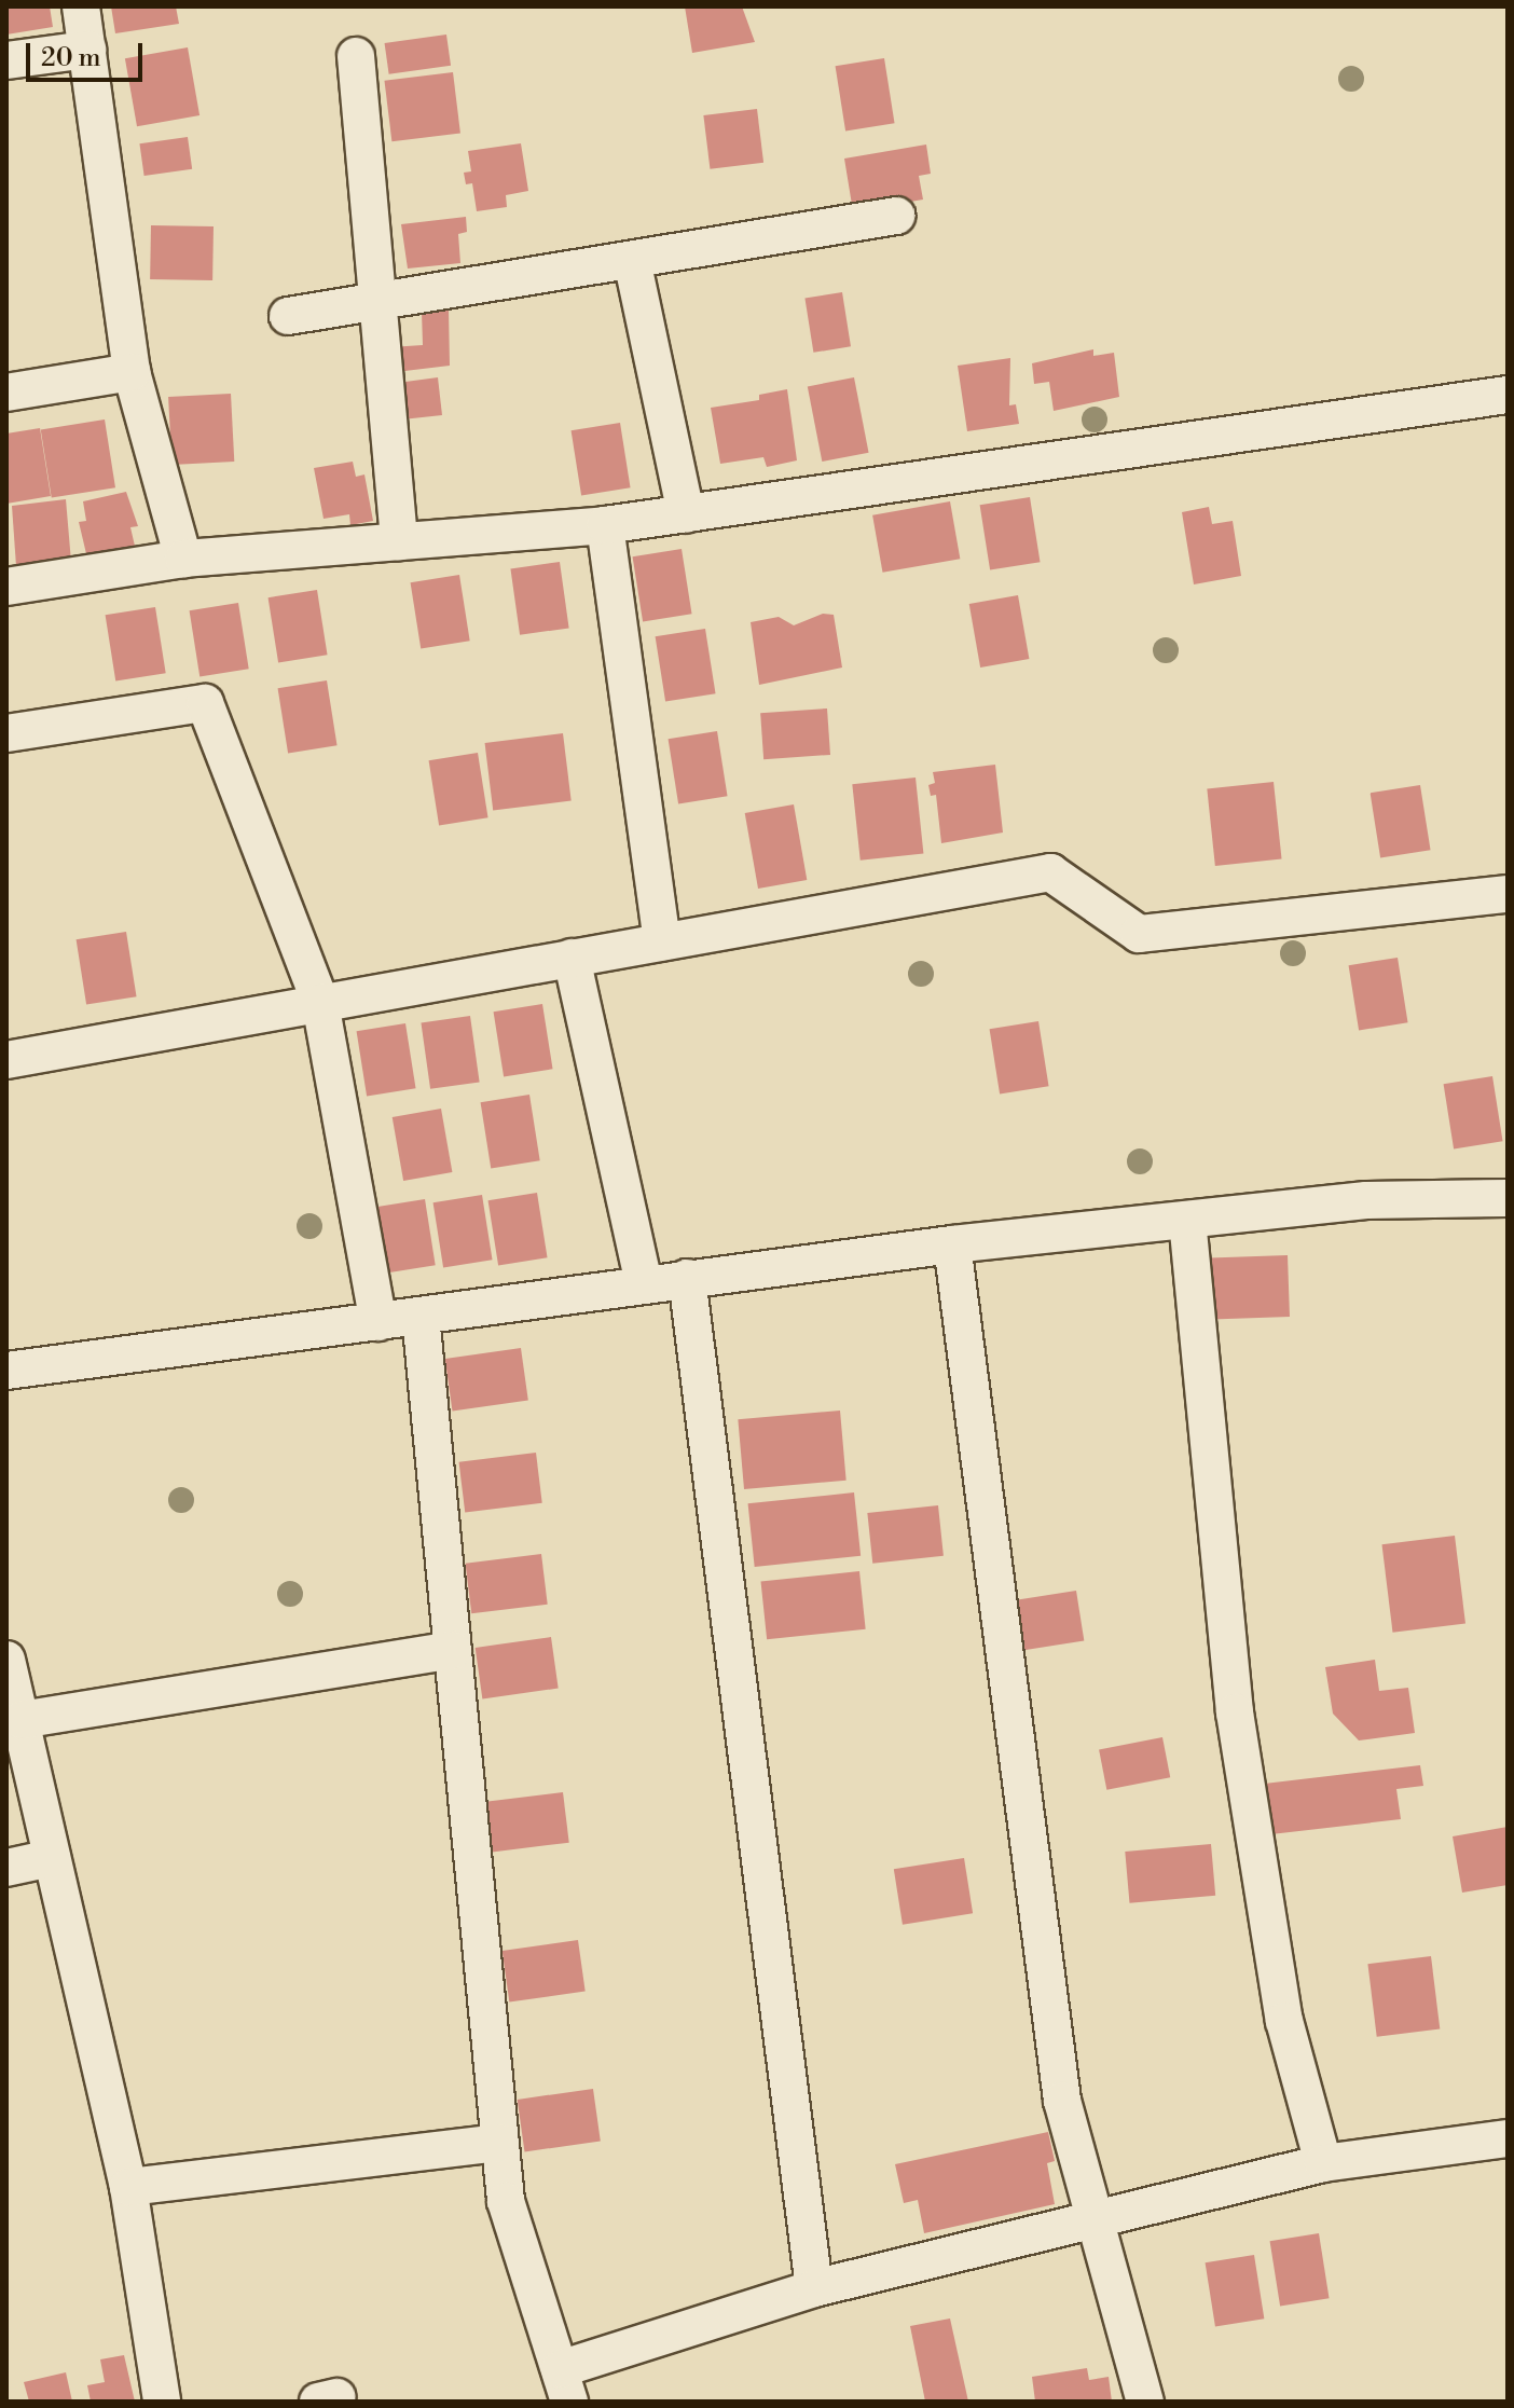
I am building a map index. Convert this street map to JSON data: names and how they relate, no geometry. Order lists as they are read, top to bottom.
{
  "scale_bar": "20 m"
}
